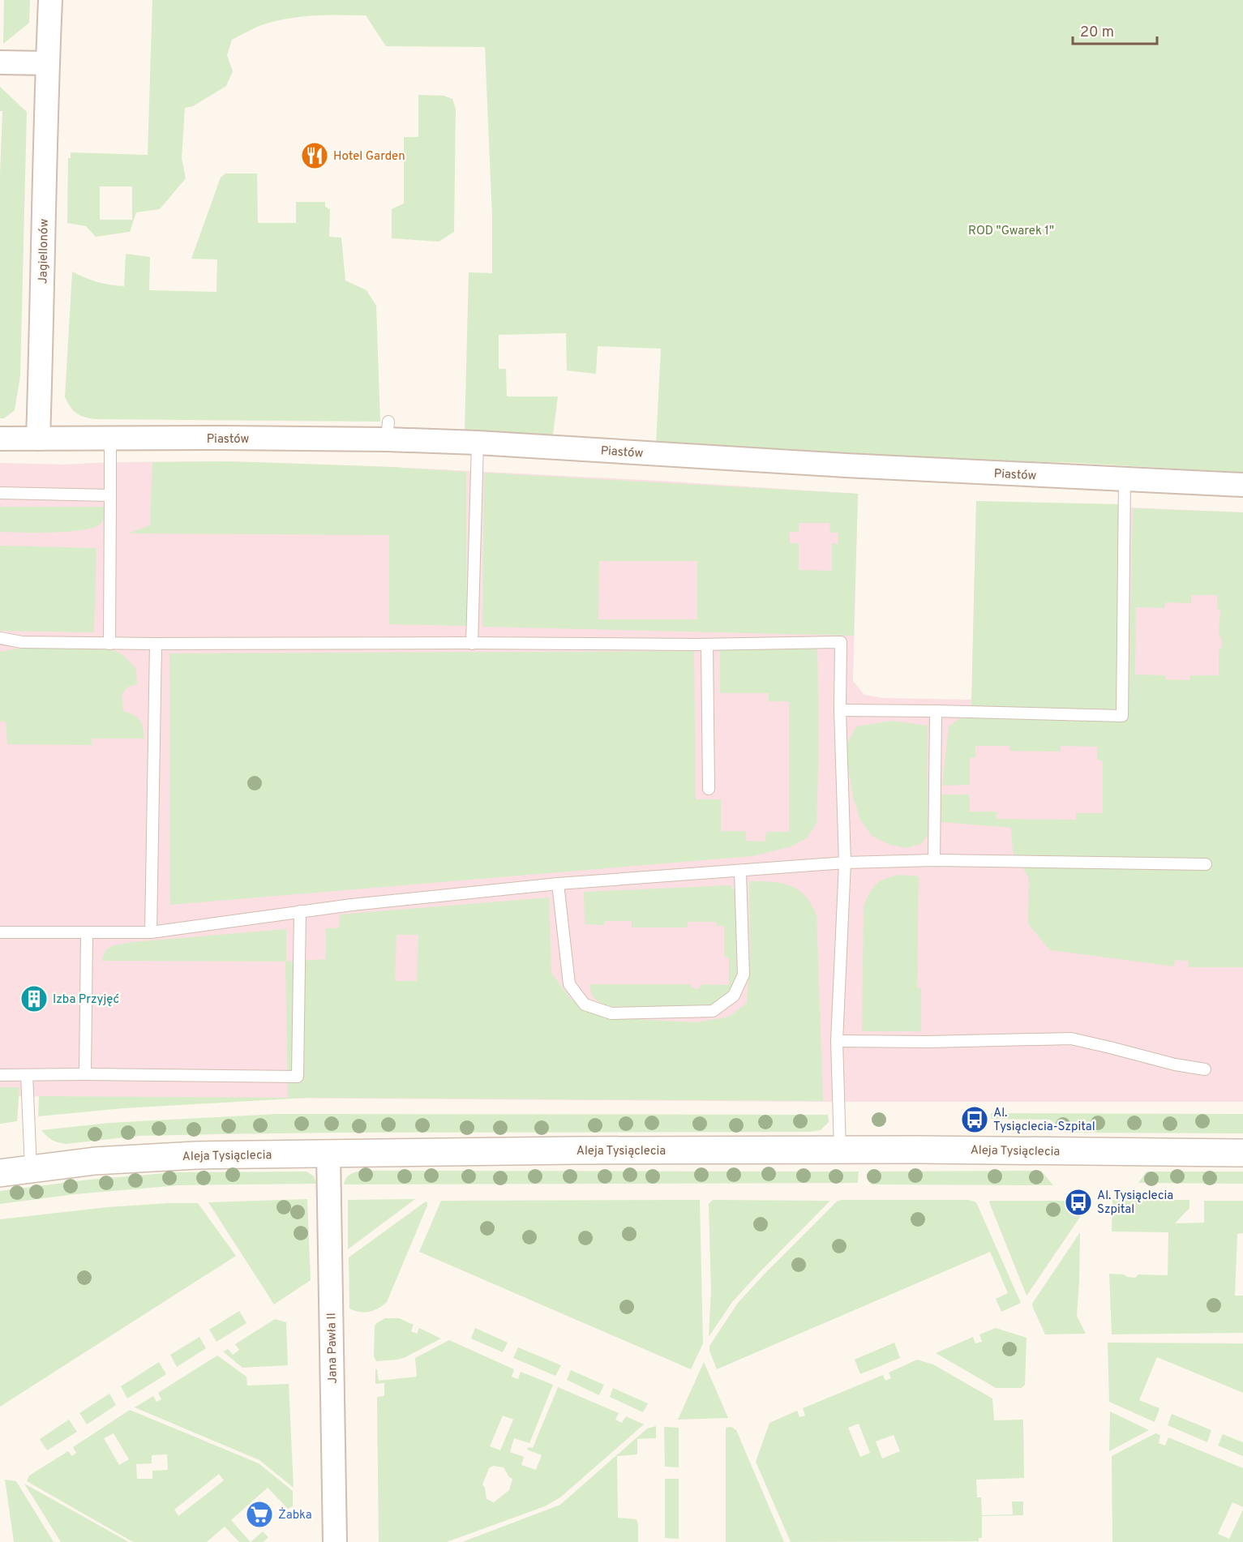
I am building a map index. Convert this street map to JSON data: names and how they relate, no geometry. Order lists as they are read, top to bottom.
{
  "streets": {
    "street": [
      "Jagiellonów",
      "Piastów",
      "Aleja Tysiąclecia",
      "Jana Pawła II"
    ]
  },
  "crossings": [
    ["Jagiellonów", "Piastów"],
    ["Aleja Tysiąclecia", "Jana Pawła II"]
  ],
  "parks": ["ROD \"Gwarek 1\""],
  "places": {
    "restaurant": ["Hotel Garden"],
    "building": ["Izba Przyjęć"],
    "bus stop": ["Al. Tysiąclecia-Szpital", "Al. Tysiąclecia Szpital"],
    "supermarket": ["Żabka"]
  },
  "scale_bar": "20 m"
}
